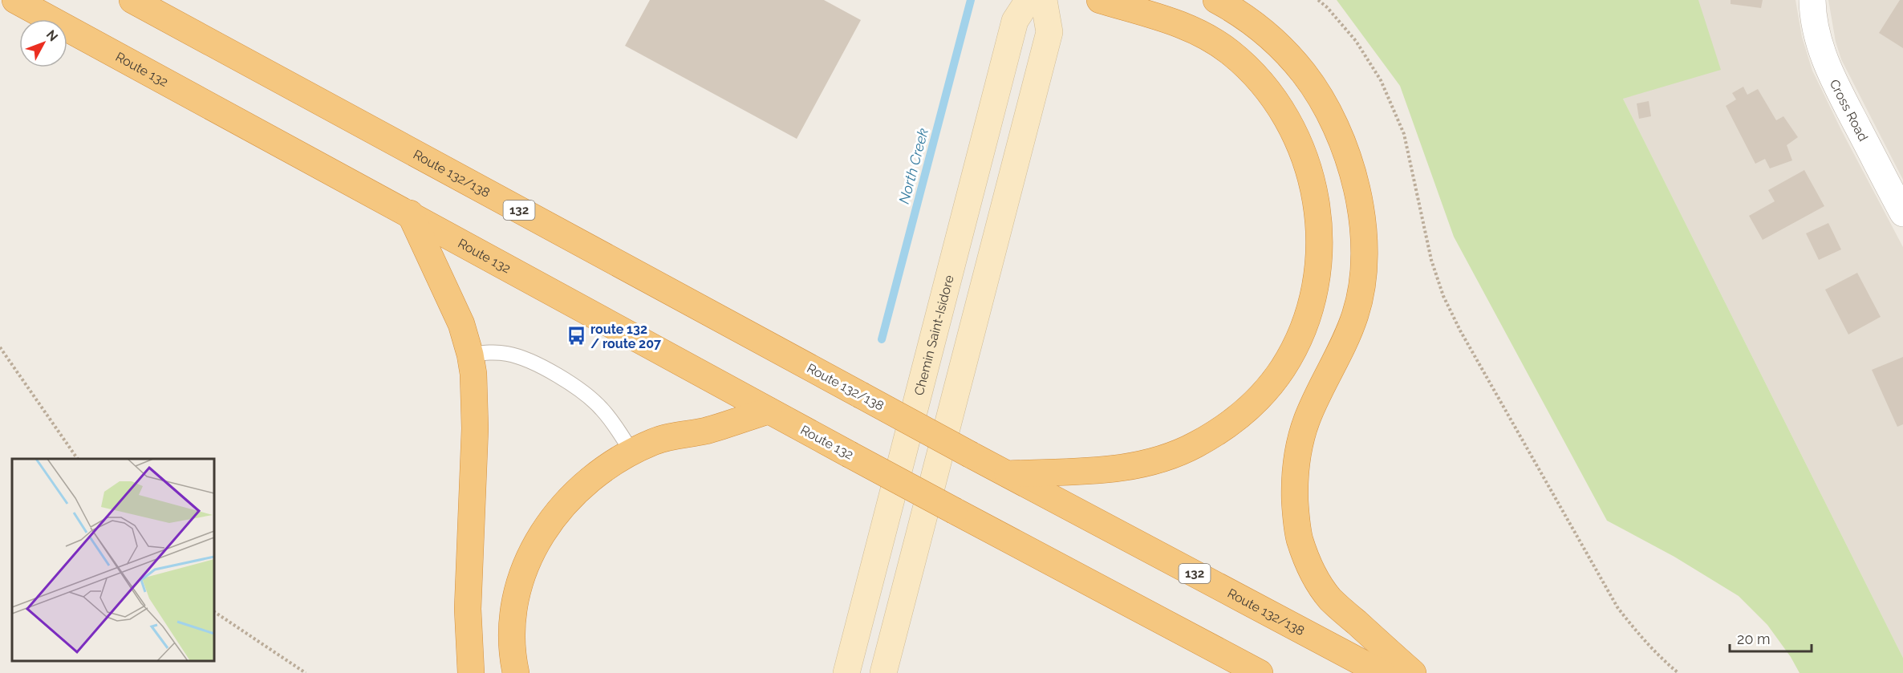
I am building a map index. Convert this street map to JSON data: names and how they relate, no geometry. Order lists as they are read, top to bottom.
{
  "streets": {
    "highway": ["Route 132", "Route 132/138", "132"],
    "main road": ["Chemin Saint-Isidore"],
    "street": ["Cross Road"]
  },
  "water": ["North Creek"],
  "places": {
    "bus stop": ["route 132 / route 207"]
  },
  "scale_bar": "20 m",
  "north": "top right"
}
